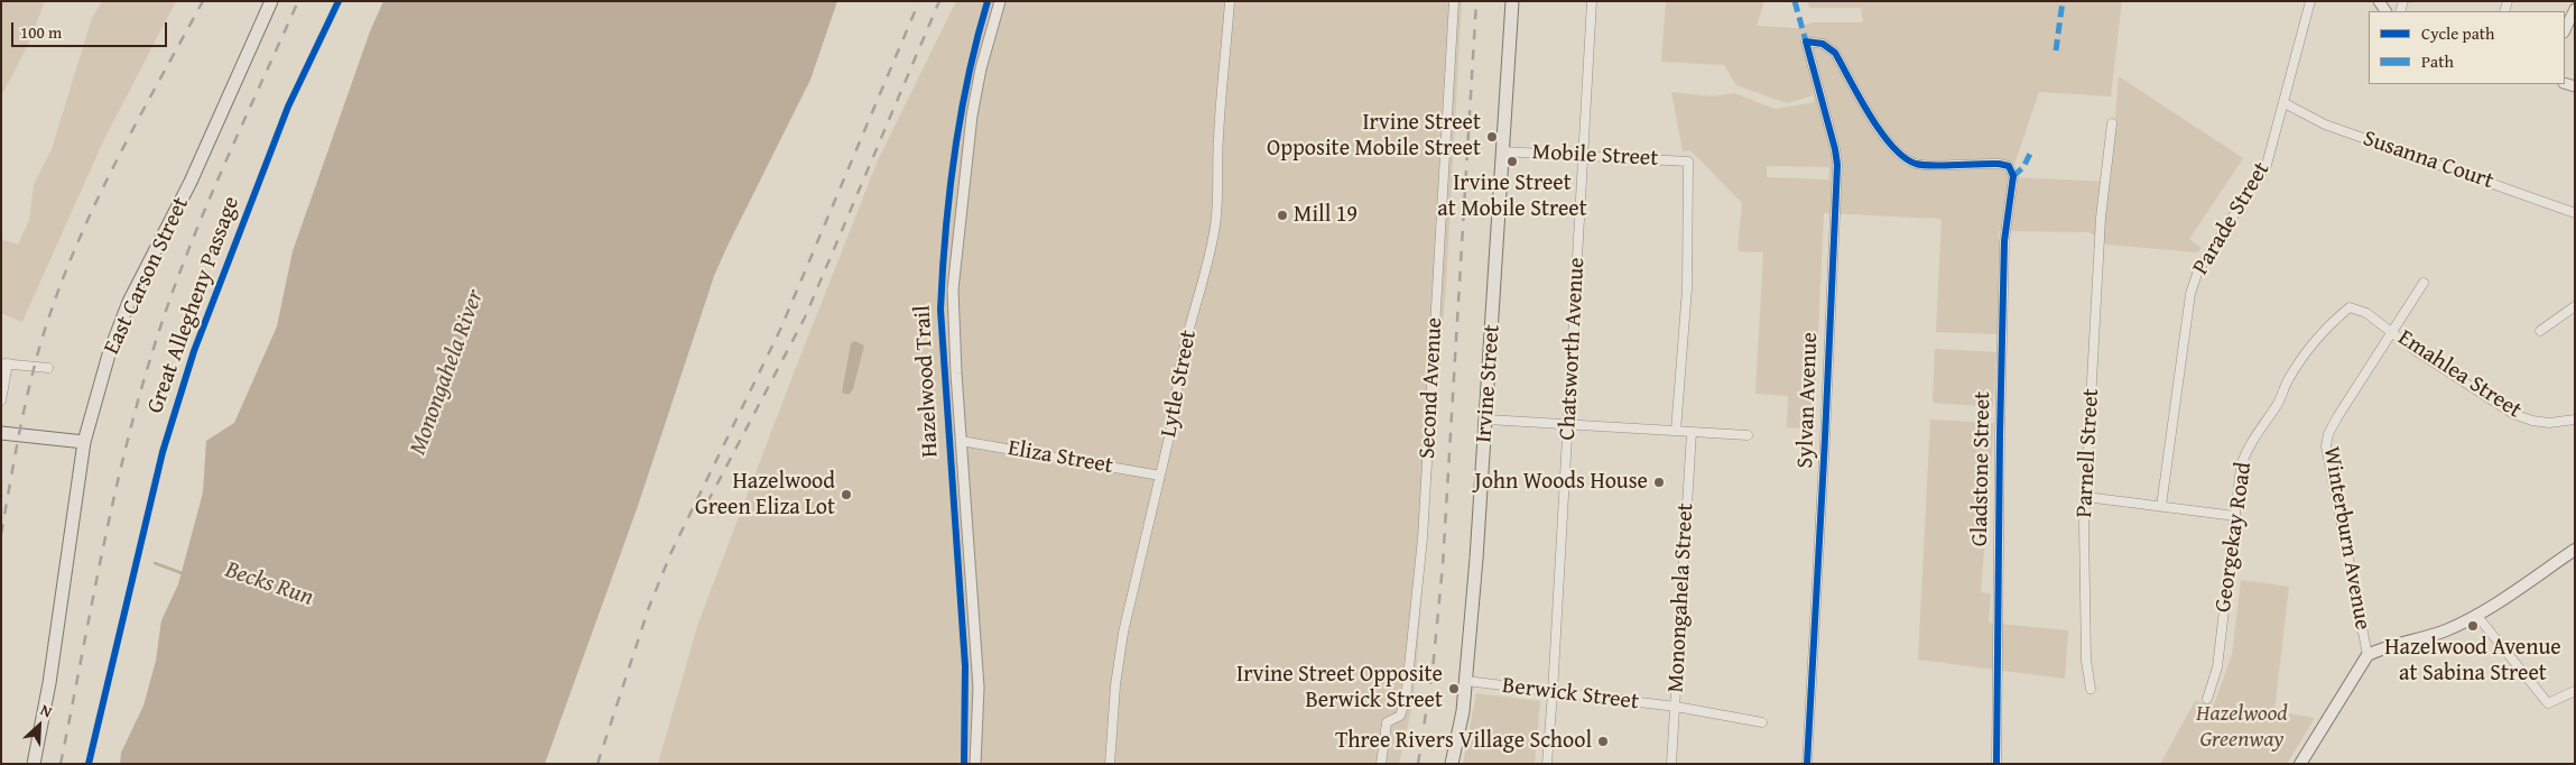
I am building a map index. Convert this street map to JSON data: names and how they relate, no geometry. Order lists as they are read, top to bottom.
{
  "streets": {
    "main road": ["East Carson Street", "Irvine Street"],
    "street": [
      "Mobile Street",
      "Susanna Court",
      "Parade Street",
      "Chatsworth Avenue",
      "Emahlea Street",
      "Lytle Street",
      "Second Avenue",
      "Sylvan Avenue",
      "Parnell Street",
      "Eliza Street",
      "Gladstone Street",
      "Georgekay Road",
      "Winterburn Avenue",
      "Monongahela Street",
      "Berwick Street"
    ],
    "cycle path": ["Great Allegheny Passage", "Hazelwood Trail"]
  },
  "crossings": [
    ["Mobile Street", "Chatsworth Avenue"],
    ["Mobile Street", "Irvine Street"],
    ["Susanna Court", "Parade Street"],
    ["Chatsworth Avenue", "Berwick Street"],
    ["Emahlea Street", "Georgekay Road"],
    ["Emahlea Street", "Winterburn Avenue"],
    ["Lytle Street", "Eliza Street"],
    ["Irvine Street", "Berwick Street"],
    ["Sylvan Avenue", "Gladstone Street"],
    ["Monongahela Street", "Berwick Street"]
  ],
  "water": ["Monongahela River", "Becks Run"],
  "parks": ["Hazelwood Greenway"],
  "places": [
    "Irvine Street Opposite Mobile Street",
    "Irvine Street at Mobile Street",
    "Mill 19",
    "John Woods House",
    "Hazelwood Green Eliza Lot",
    "Hazelwood Avenue at Sabina Street",
    "Irvine Street Opposite Berwick Street",
    "Three Rivers Village School"
  ],
  "legend": ["Cycle path", "Path"],
  "scale_bar": "100 m",
  "north": "top right"
}
